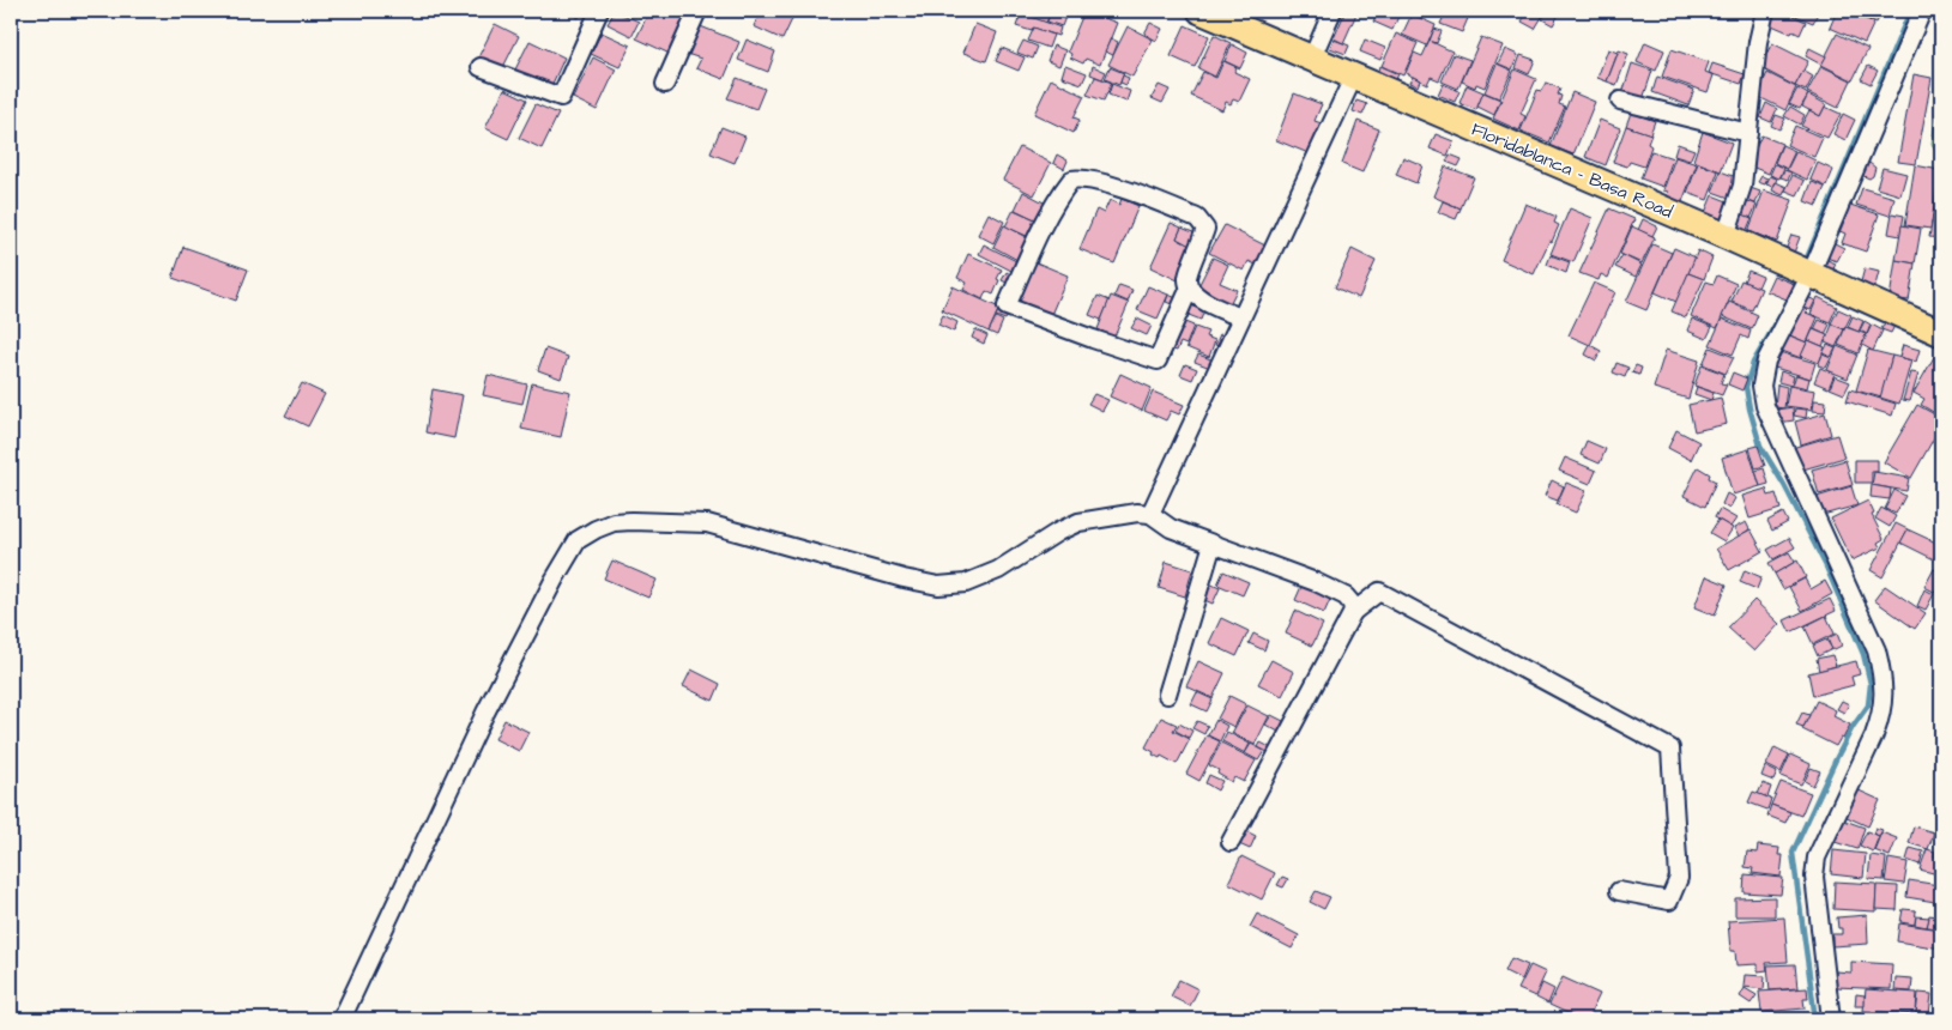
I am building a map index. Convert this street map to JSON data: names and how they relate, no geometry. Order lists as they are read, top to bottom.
{
  "streets": {
    "main road": ["Floridablanca - Basa Road"]
  }
}
